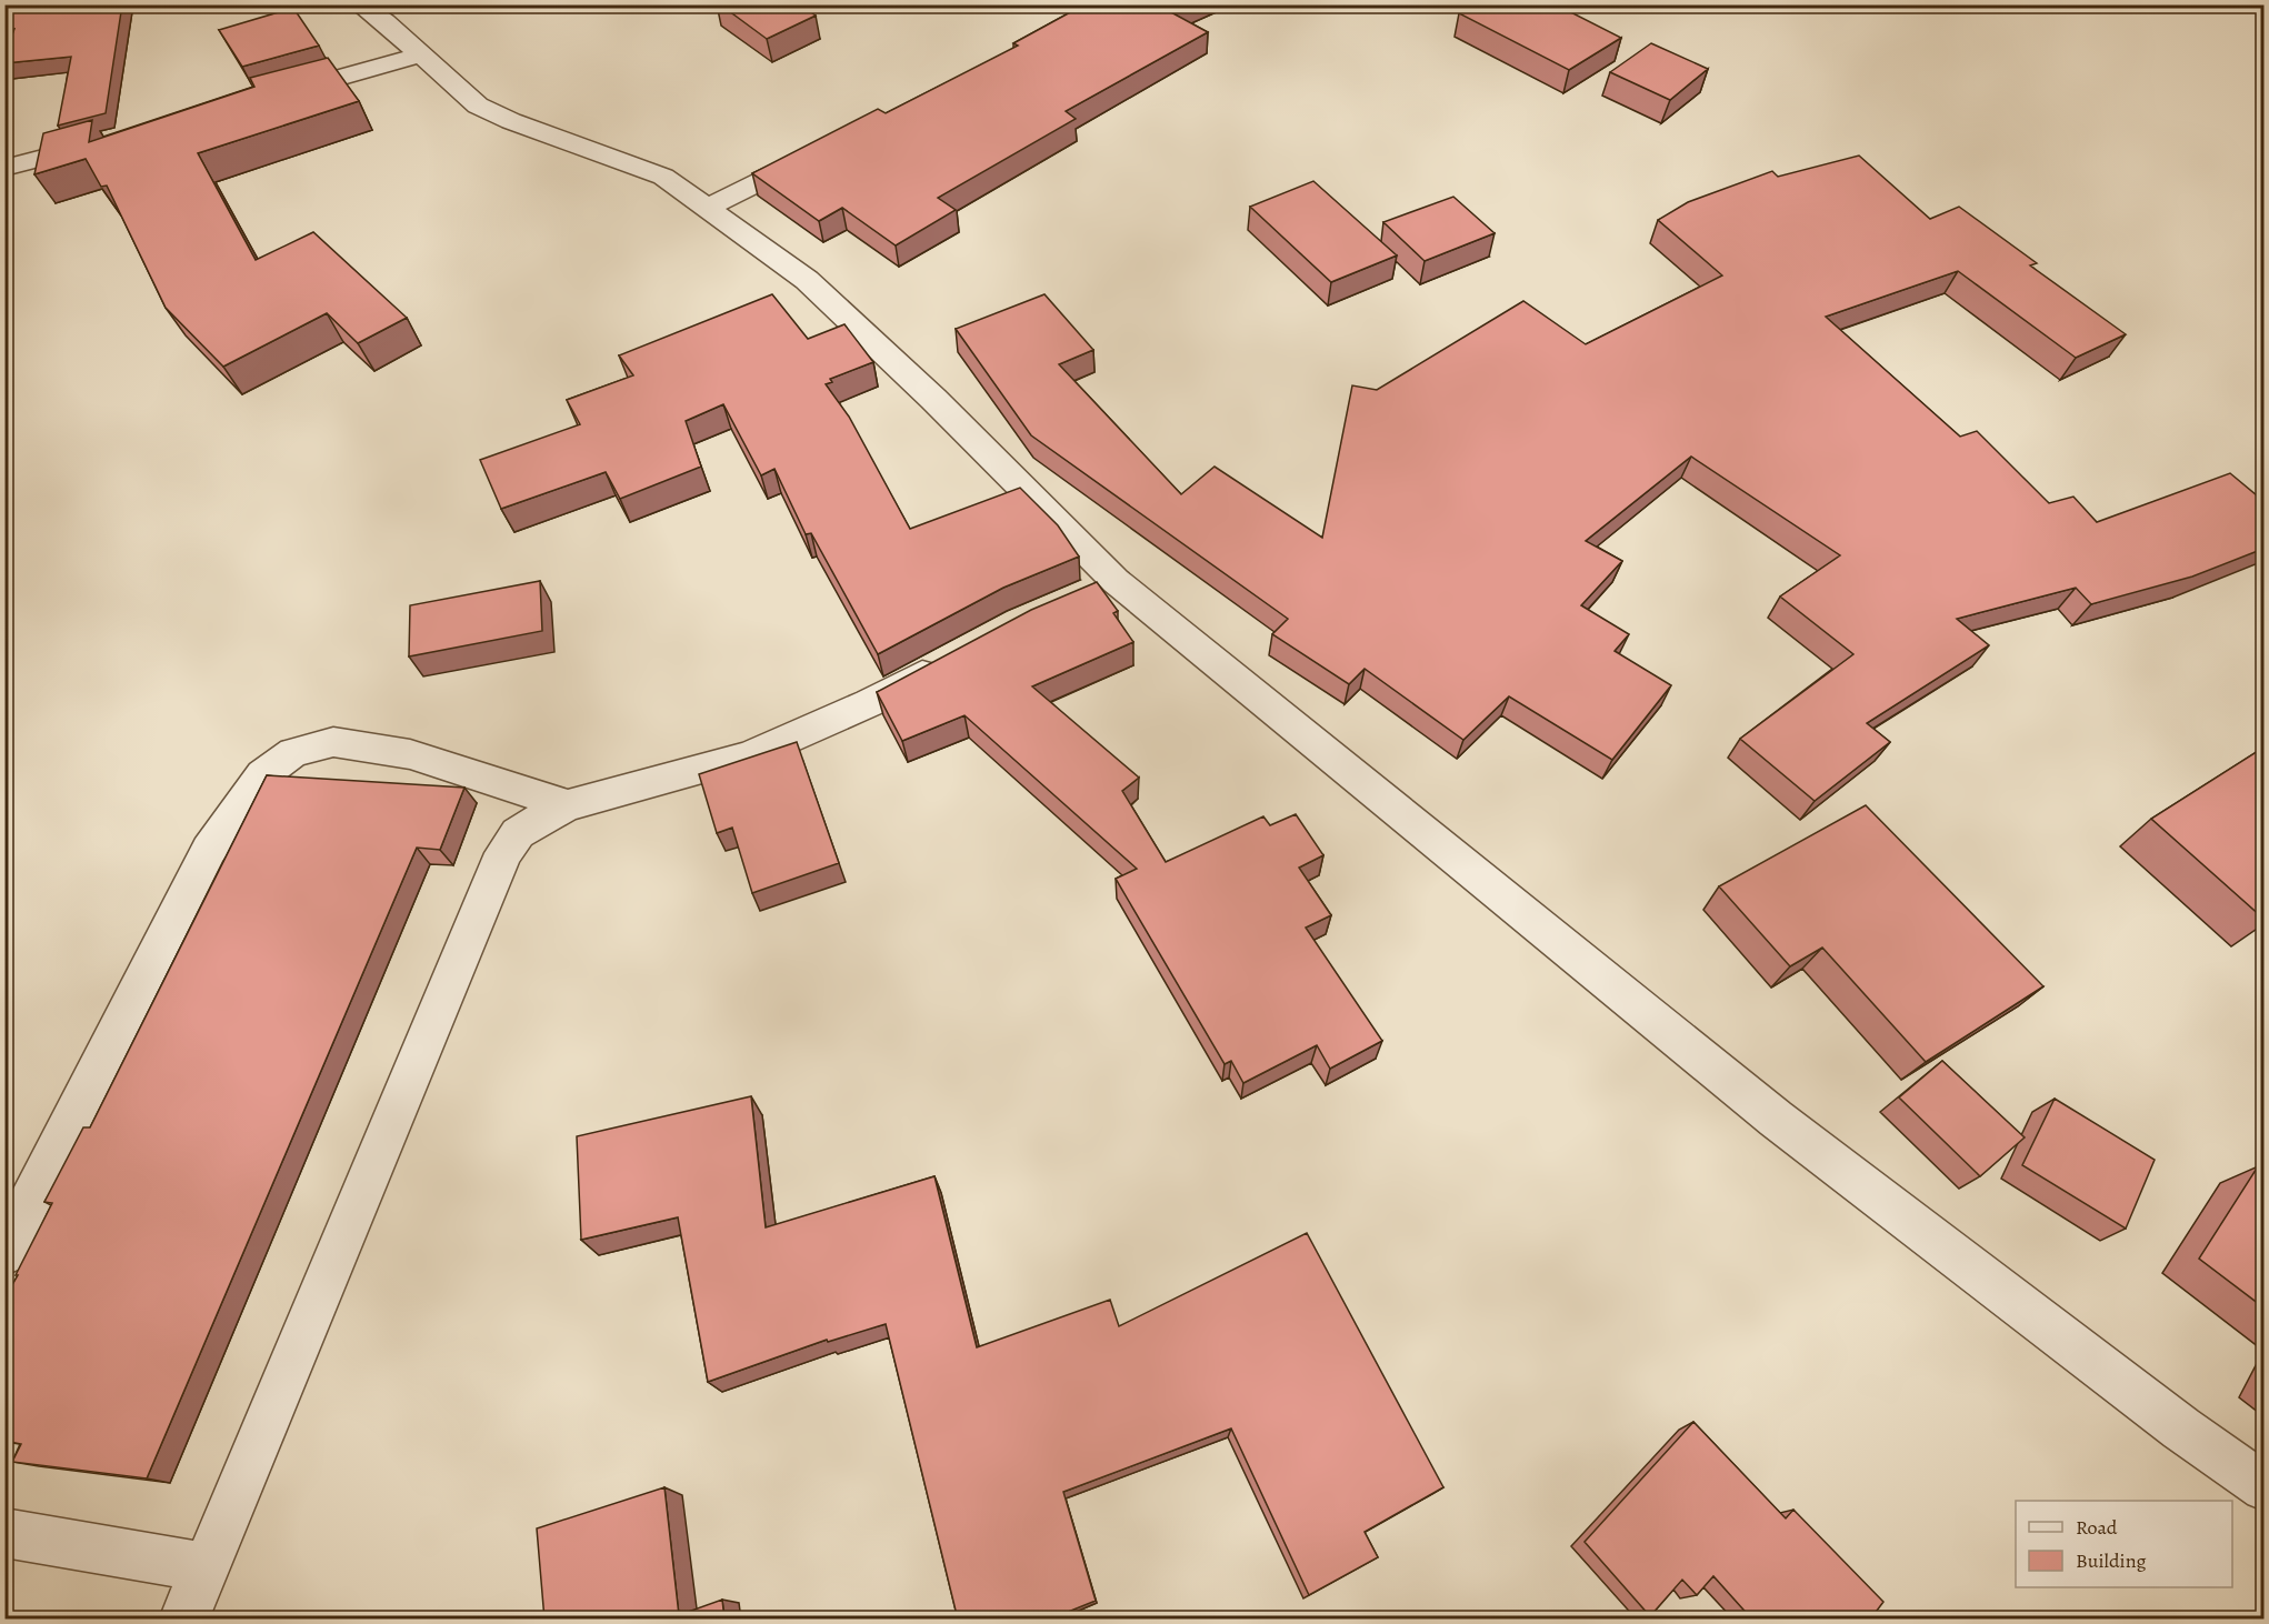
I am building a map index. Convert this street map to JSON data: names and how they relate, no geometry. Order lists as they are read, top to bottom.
{
  "legend": ["Road", "Building"]
}
